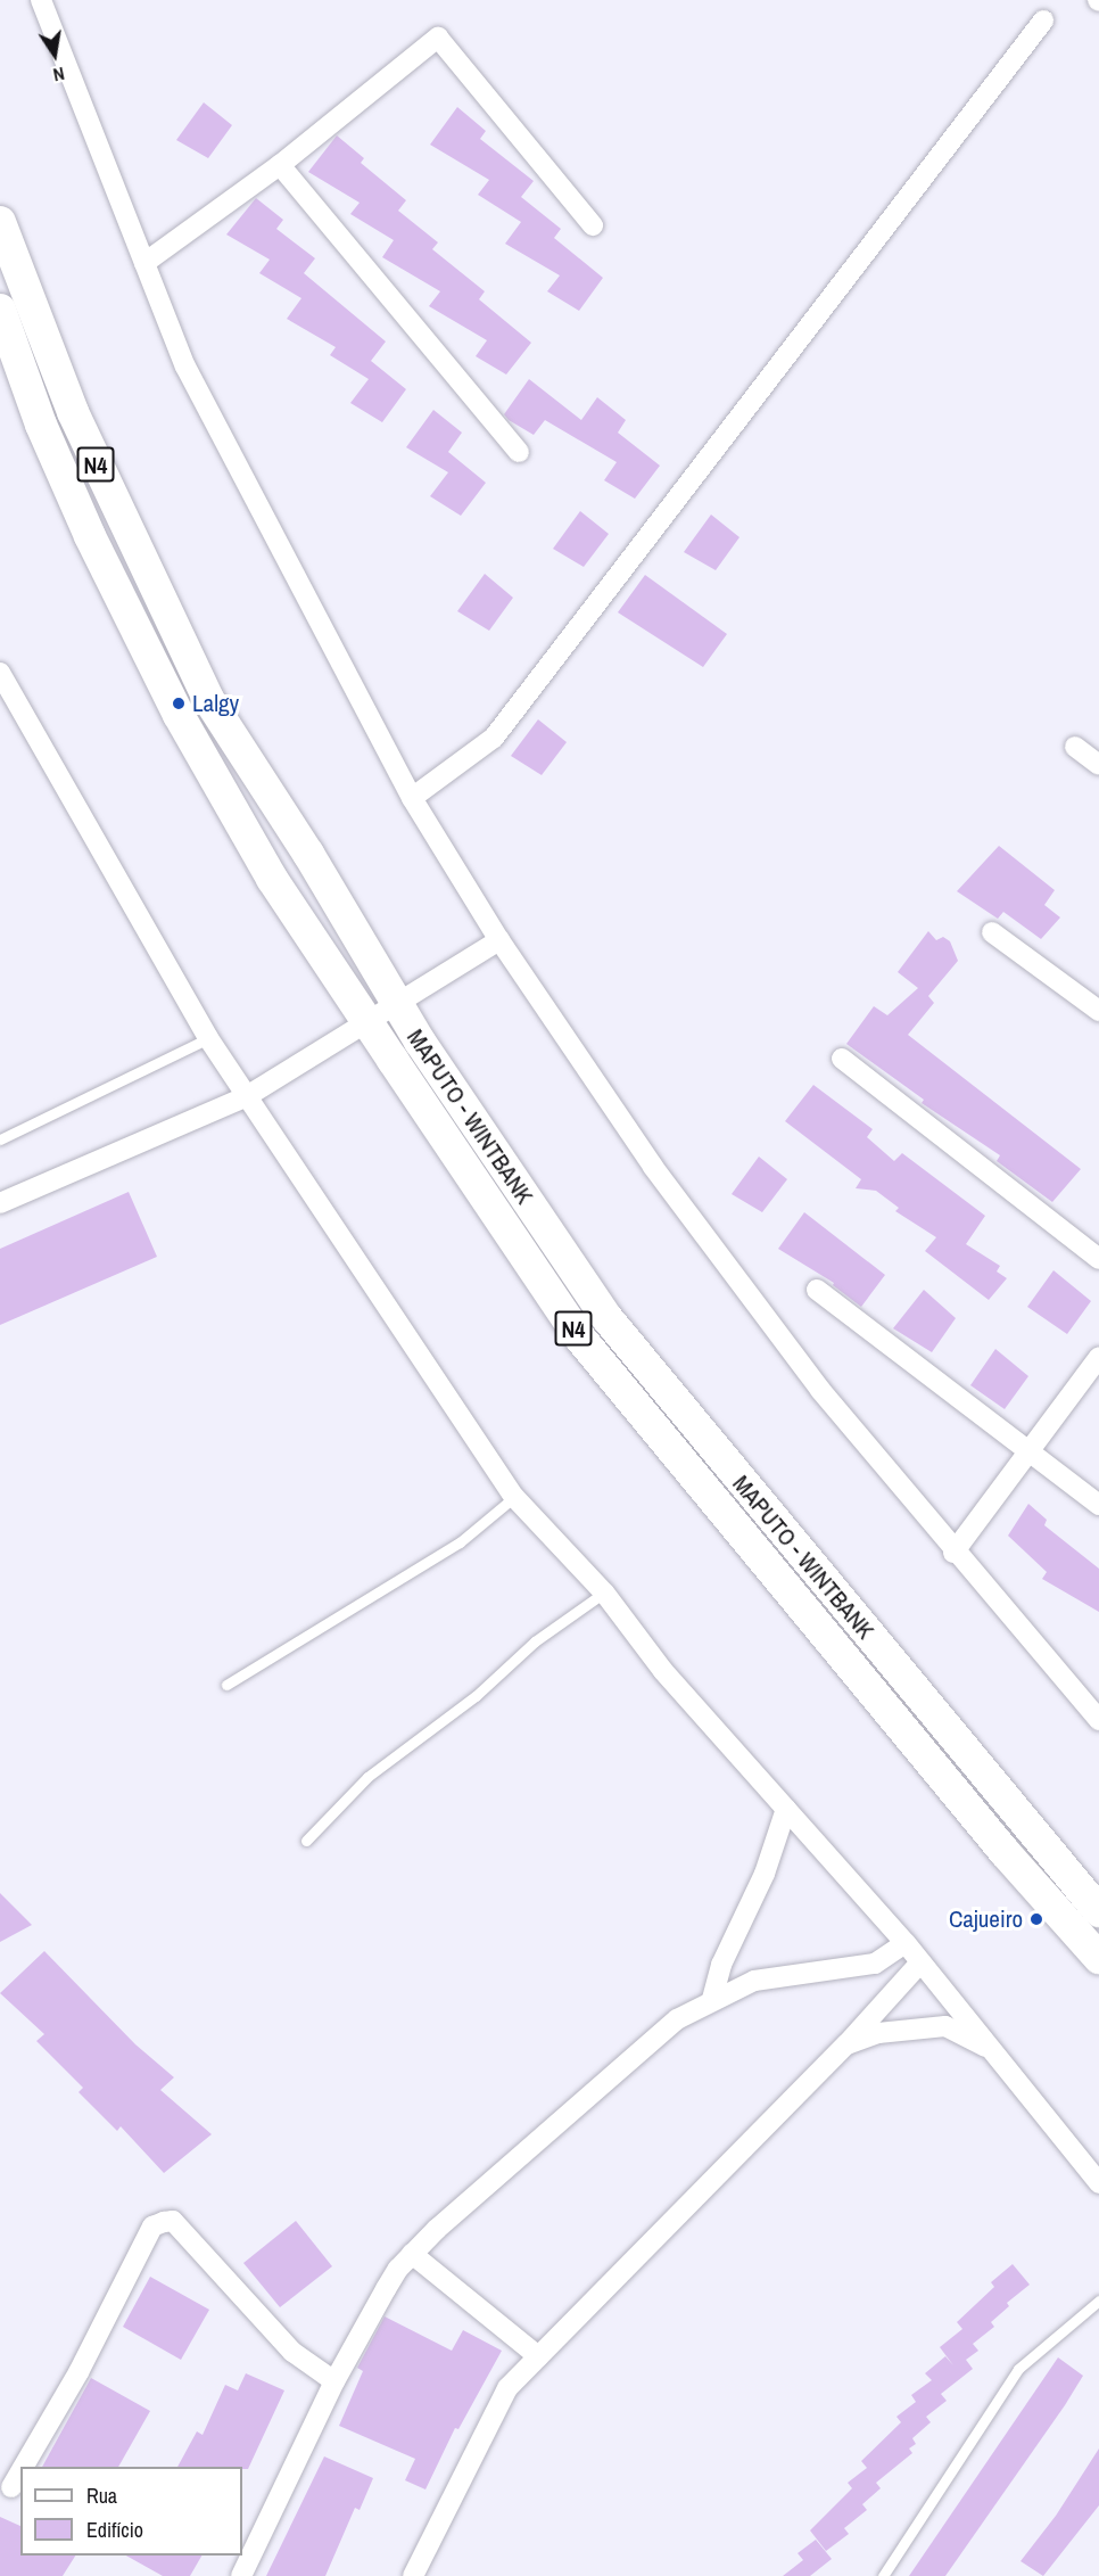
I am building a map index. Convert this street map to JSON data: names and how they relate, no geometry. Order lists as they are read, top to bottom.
{
  "streets": {
    "highway": ["N4", "MAPUTO - WINTBANK"]
  },
  "places": ["Lalgy", "Cajueiro"],
  "legend": ["Rua", "Edifício"],
  "north": "bottom"
}
